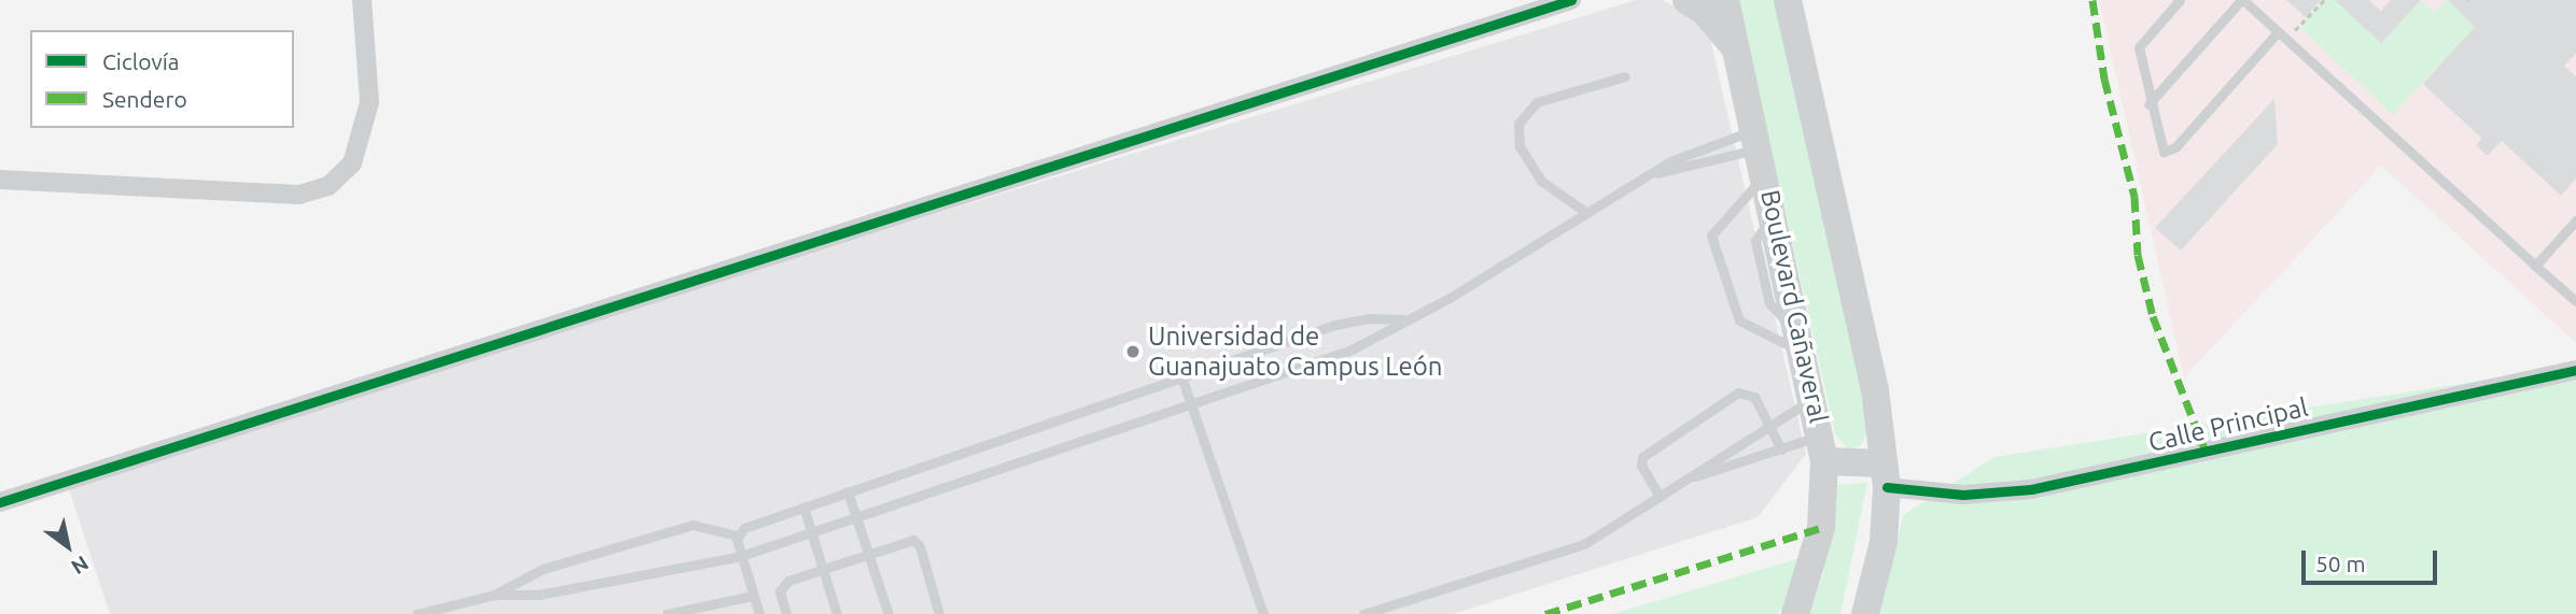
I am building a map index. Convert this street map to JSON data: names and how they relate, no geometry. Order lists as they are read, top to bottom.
{
  "streets": {
    "street": ["Boulevard Cañaveral", "Calle Principal"]
  },
  "places": ["Universidad de Guanajuato Campus León"],
  "legend": ["Ciclovía", "Sendero"],
  "scale_bar": "50 m",
  "north": "bottom right"
}
